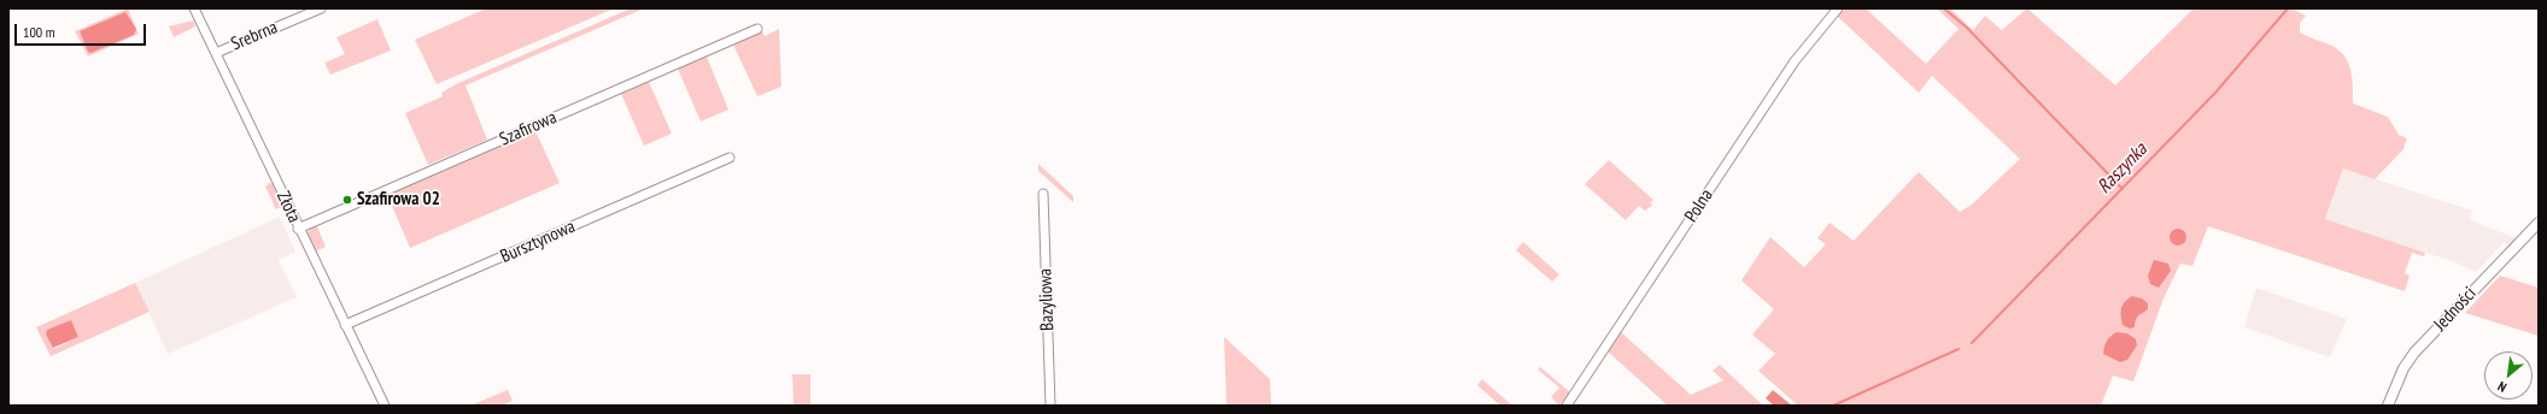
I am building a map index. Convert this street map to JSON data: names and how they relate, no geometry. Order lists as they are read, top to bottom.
{
  "streets": {
    "street": [
      "Srebrna",
      "Szafirowa",
      "Polna",
      "Złota",
      "Bursztynowa",
      "Bazyliowa",
      "Jedności"
    ]
  },
  "crossings": [
    ["Srebrna", "Złota"],
    ["Szafirowa", "Złota"],
    ["Złota", "Bursztynowa"]
  ],
  "water": ["Raszynka"],
  "places": ["Szafirowa 02"],
  "scale_bar": "100 m",
  "north": "bottom left"
}
